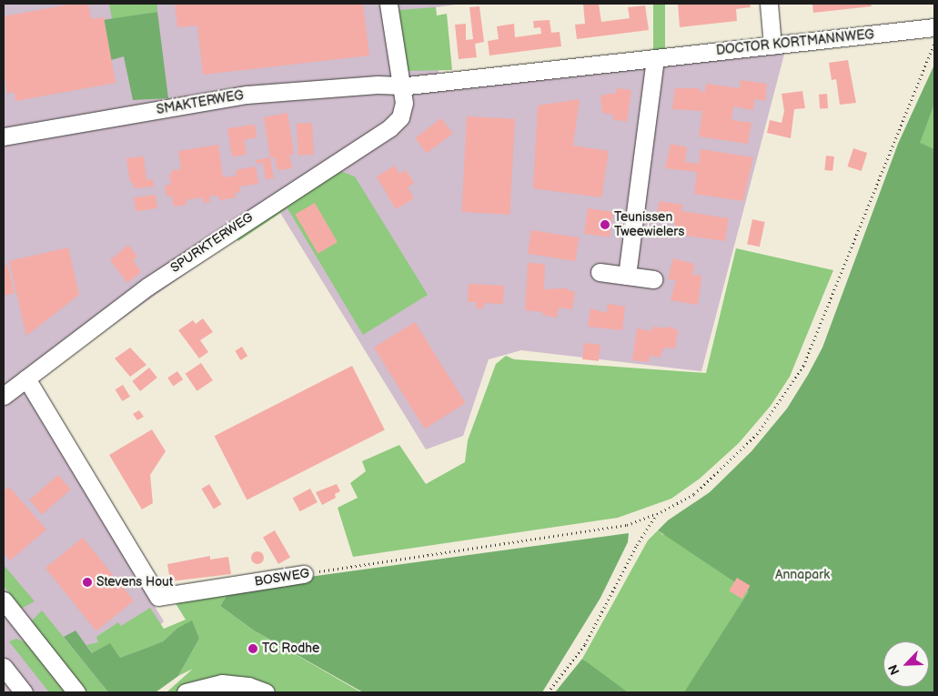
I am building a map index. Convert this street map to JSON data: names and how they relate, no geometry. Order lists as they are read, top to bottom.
{
  "streets": {
    "street": [
      "DOCTOR KORTMANNWEG",
      "SMAKTERWEG",
      "SPURKTERWEG",
      "BOSWEG"
    ]
  },
  "crossings": [
    ["DOCTOR KORTMANNWEG", "SMAKTERWEG"],
    ["DOCTOR KORTMANNWEG", "SPURKTERWEG"],
    ["SMAKTERWEG", "SPURKTERWEG"],
    ["SPURKTERWEG", "BOSWEG"]
  ],
  "parks": ["Annapark"],
  "places": ["Teunissen Tweewielers", "Stevens Hout", "TC Rodhe"],
  "north": "bottom left"
}
